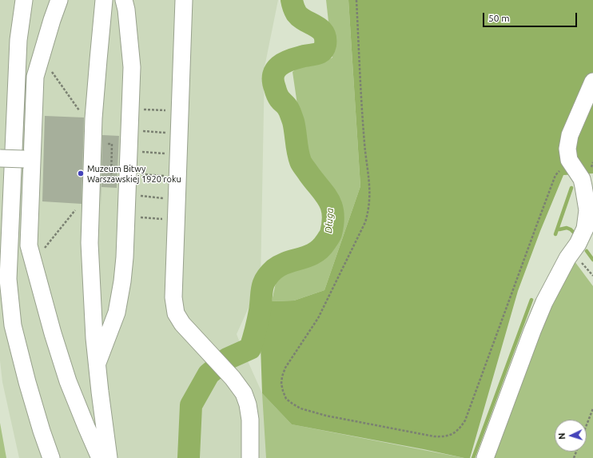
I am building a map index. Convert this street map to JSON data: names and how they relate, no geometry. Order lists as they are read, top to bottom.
{
  "water": ["Długa"],
  "places": ["Muzeum Bitwy Warszawskiej 1920 roku"],
  "scale_bar": "50 m",
  "north": "left"
}
